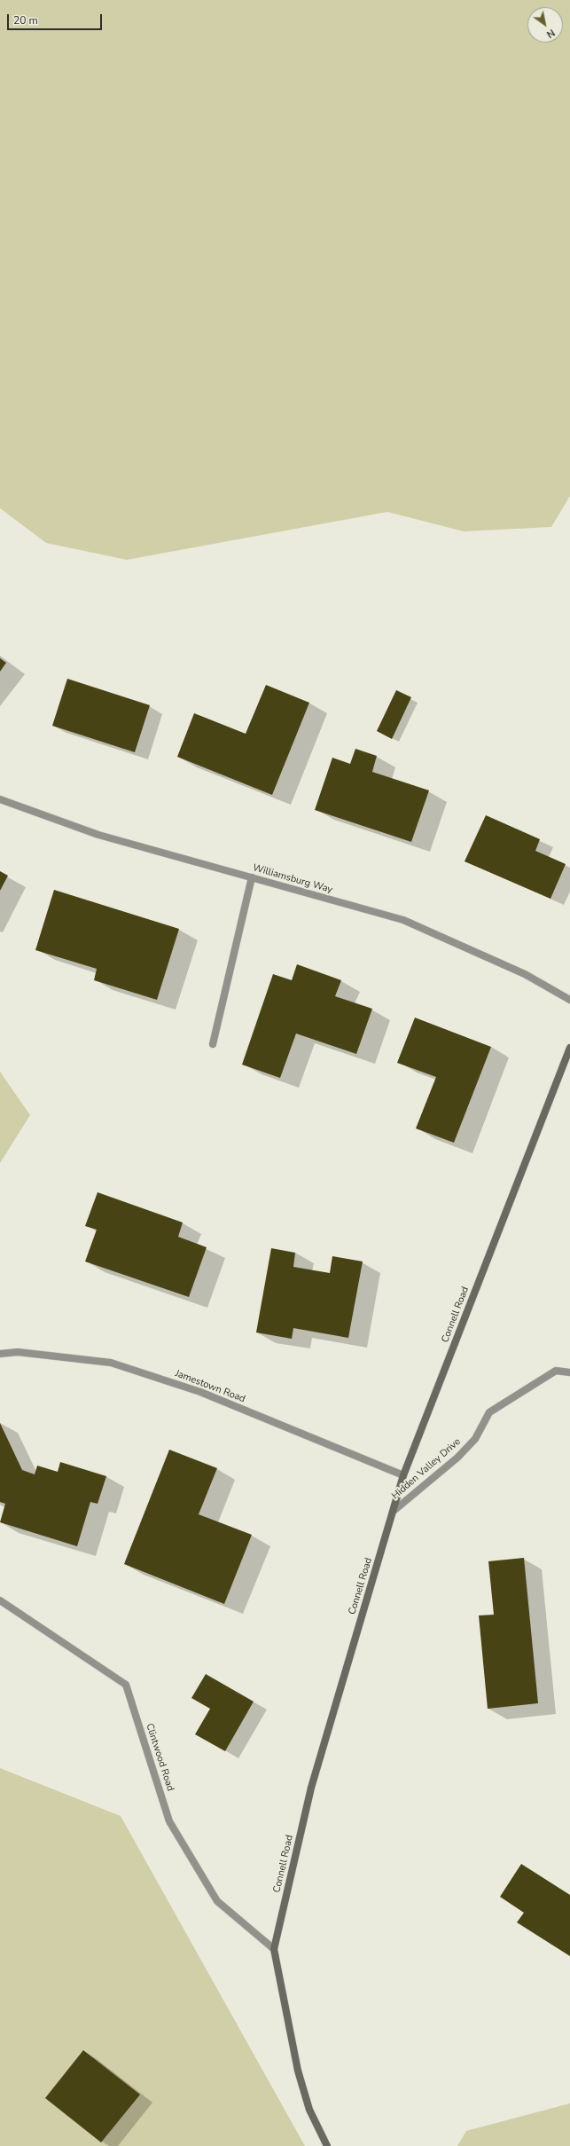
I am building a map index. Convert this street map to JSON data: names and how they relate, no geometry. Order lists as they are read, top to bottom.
{
  "streets": {
    "main road": ["Connell Road"],
    "street": [
      "Williamsburg Way",
      "Jamestown Road",
      "Hidden Valley Drive",
      "Clintwood Road"
    ]
  },
  "crossings": [
    ["Connell Road", "Jamestown Road"],
    ["Connell Road", "Hidden Valley Drive"],
    ["Connell Road", "Clintwood Road"]
  ],
  "scale_bar": "20 m",
  "north": "bottom right"
}
